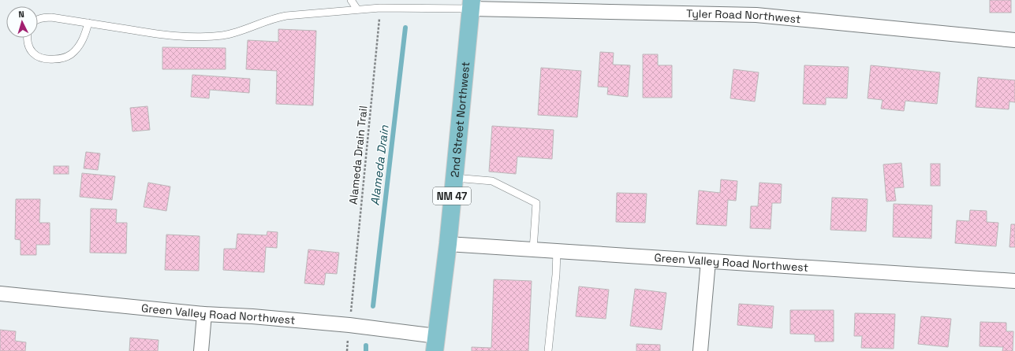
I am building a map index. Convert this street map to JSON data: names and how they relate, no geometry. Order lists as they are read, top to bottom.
{
  "streets": {
    "main road": ["2nd Street Northwest", "NM 47"],
    "street": ["Tyler Road Northwest", "Green Valley Road Northwest"],
    "path": ["Alameda Drain Trail"]
  },
  "crossings": [
    ["Tyler Road Northwest", "2nd Street Northwest"],
    ["2nd Street Northwest", "Green Valley Road Northwest"]
  ],
  "water": ["Alameda Drain"],
  "north": "top"
}
